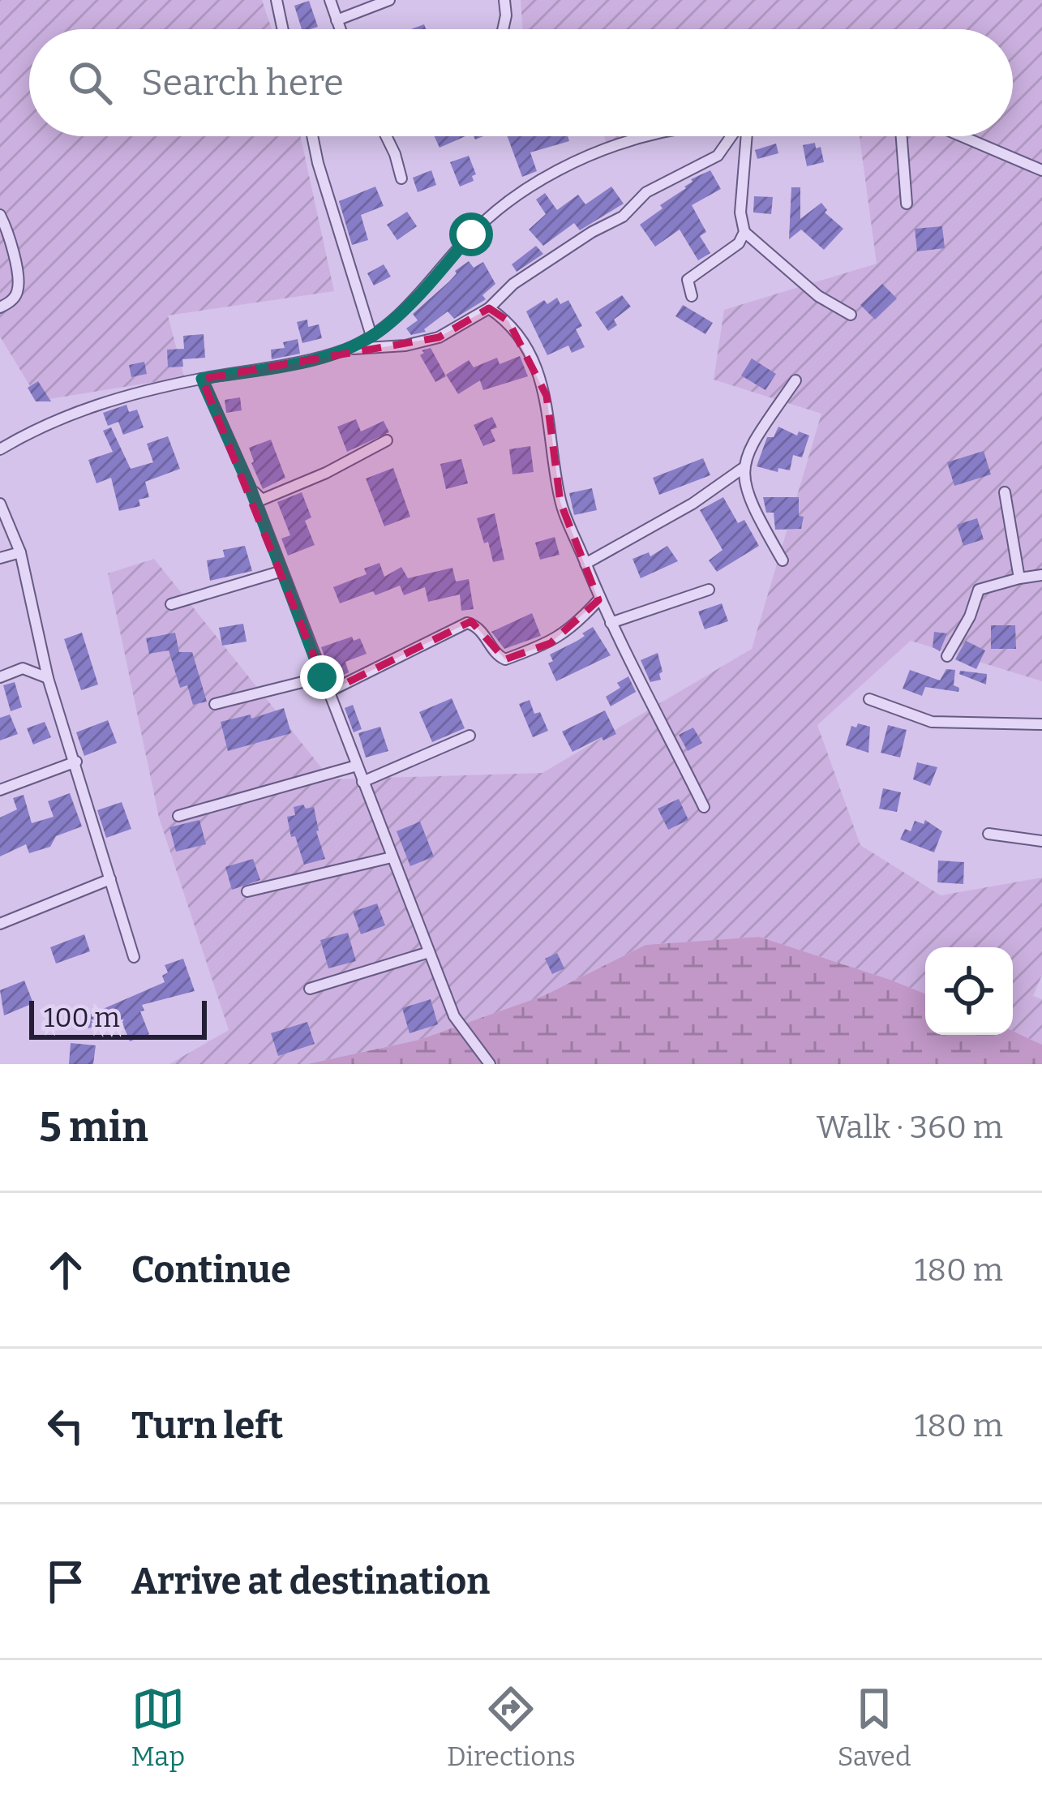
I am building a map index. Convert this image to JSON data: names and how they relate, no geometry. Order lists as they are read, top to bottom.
{
  "scale_bar": "100 m",
  "page": {
    "search": "Search here",
    "scale": "100 m",
    "heading": ["5 min", "Walk · 360 m"],
    "list": [
      ["Continue", "180 m"],
      ["Turn left", "180 m"],
      "Arrive at destination"
    ],
    "nav": ["Map", "Directions", "Saved"]
  }
}
